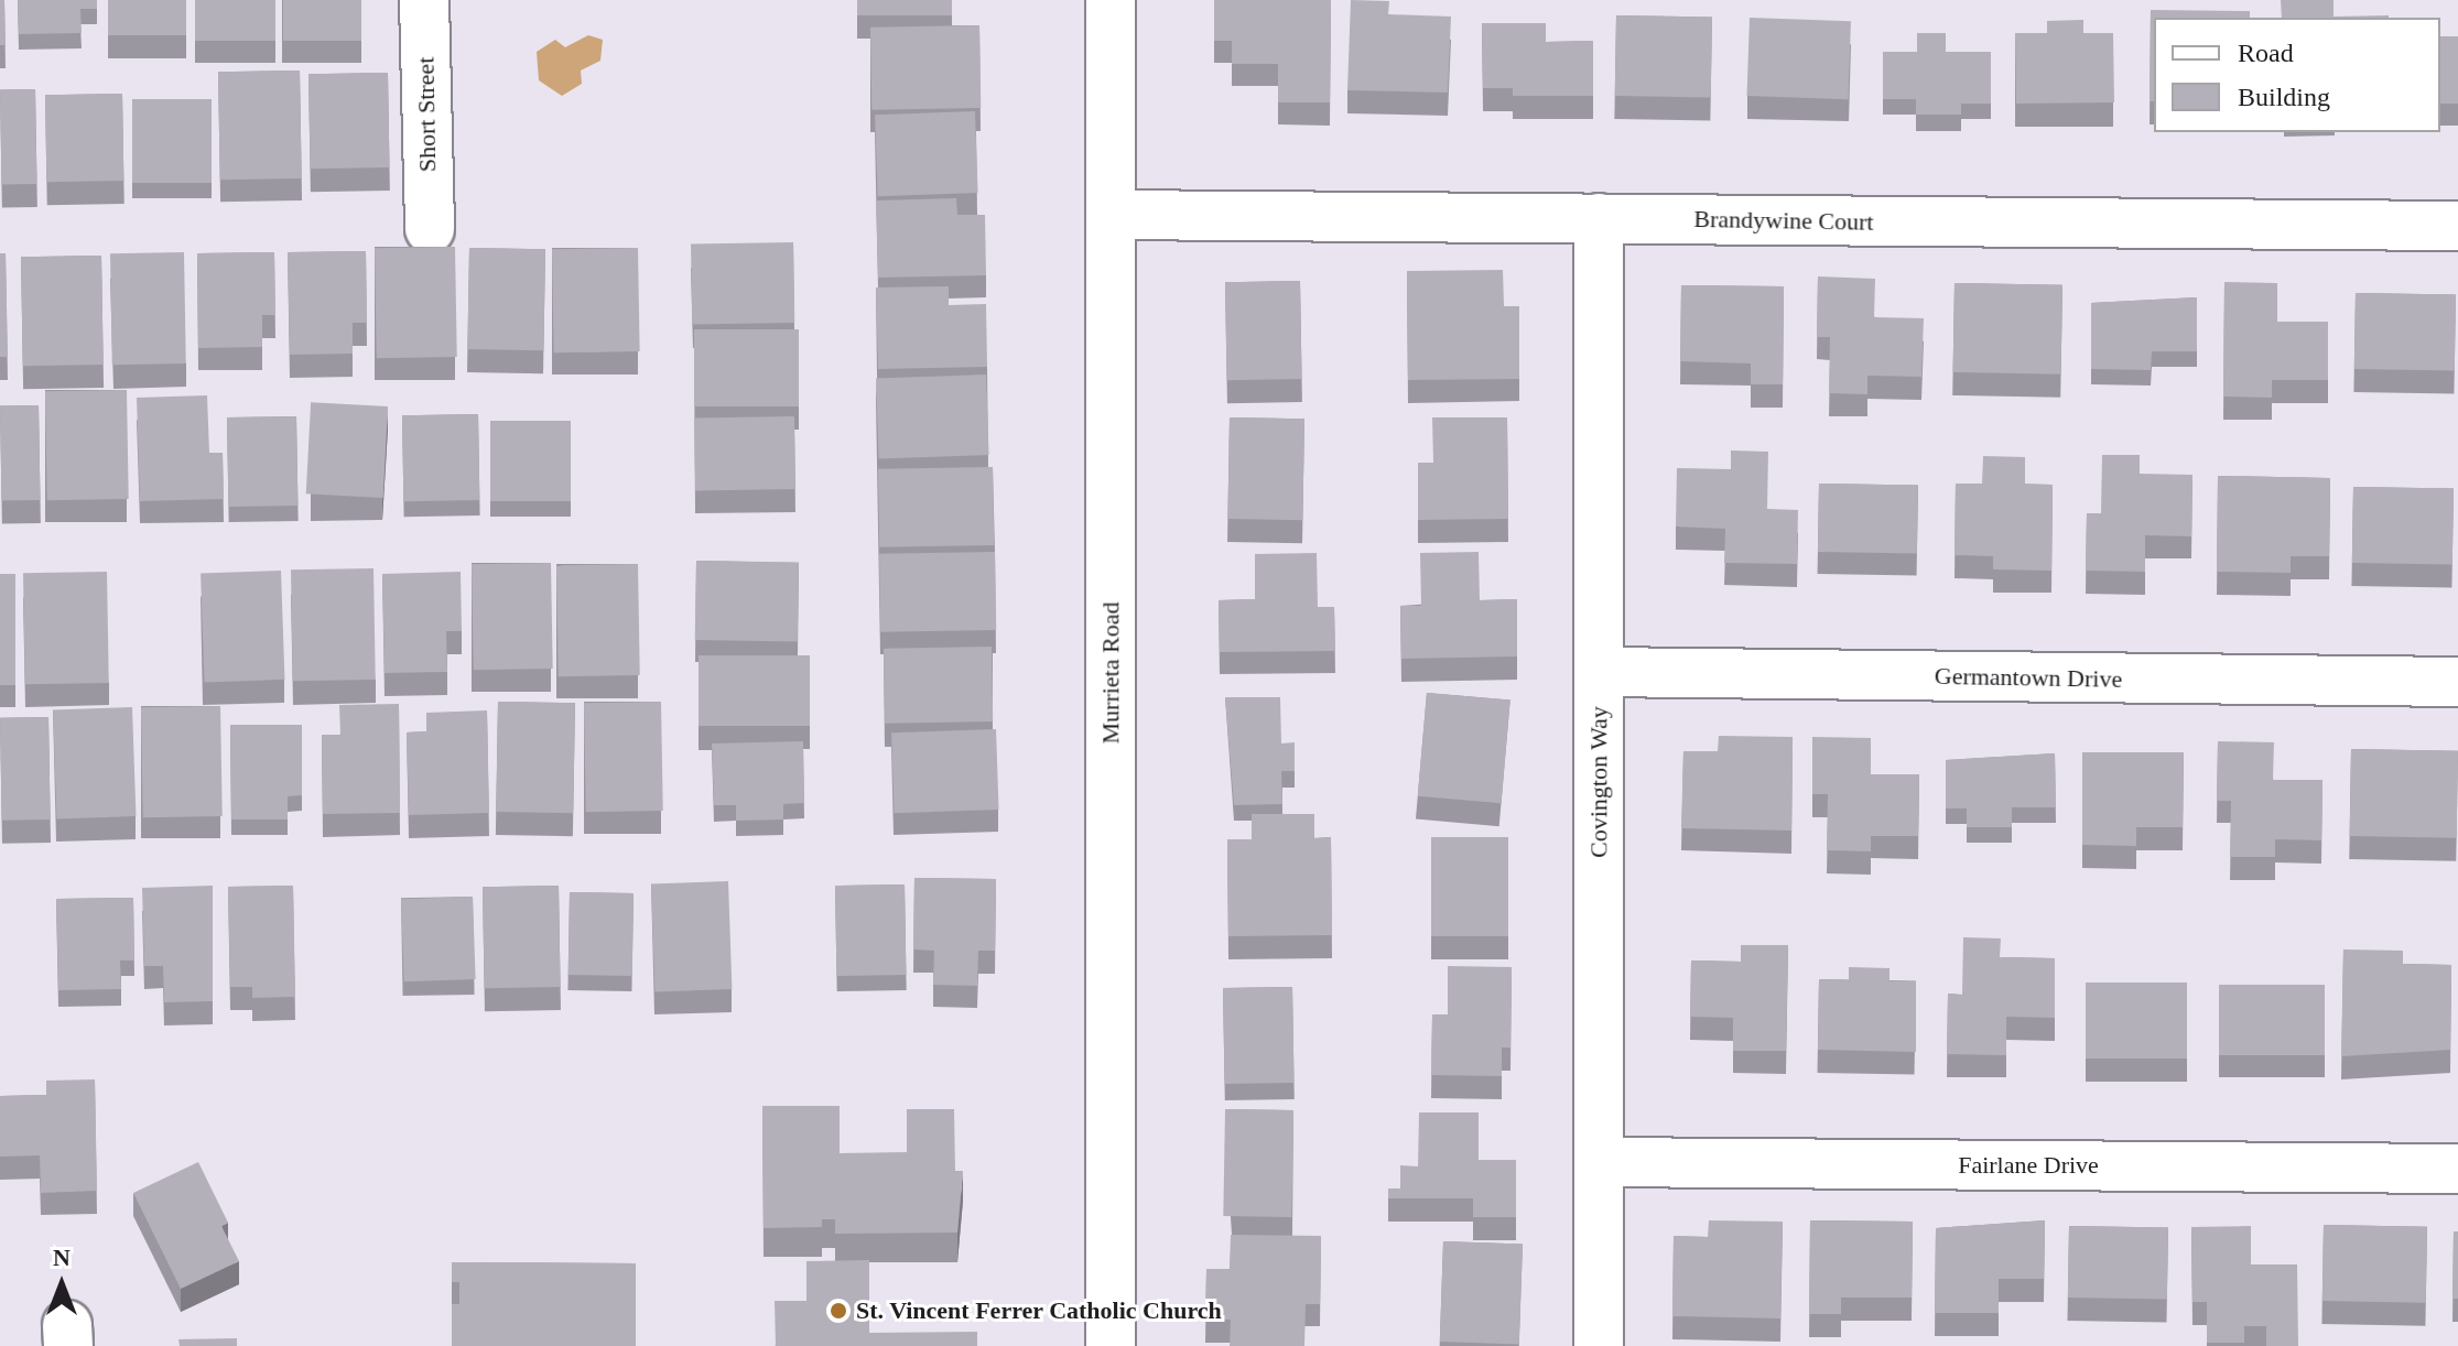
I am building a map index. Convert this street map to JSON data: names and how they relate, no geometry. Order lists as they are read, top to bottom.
{
  "streets": {
    "street": [
      "Short Street",
      "Brandywine Court",
      "Murrieta Road",
      "Germantown Drive",
      "Covington Way",
      "Fairlane Drive"
    ]
  },
  "crossings": [
    ["Brandywine Court", "Murrieta Road"],
    ["Brandywine Court", "Covington Way"],
    ["Germantown Drive", "Covington Way"],
    ["Covington Way", "Fairlane Drive"]
  ],
  "places": ["St. Vincent Ferrer Catholic Church"],
  "legend": ["Road", "Building"],
  "north": "top"
}
